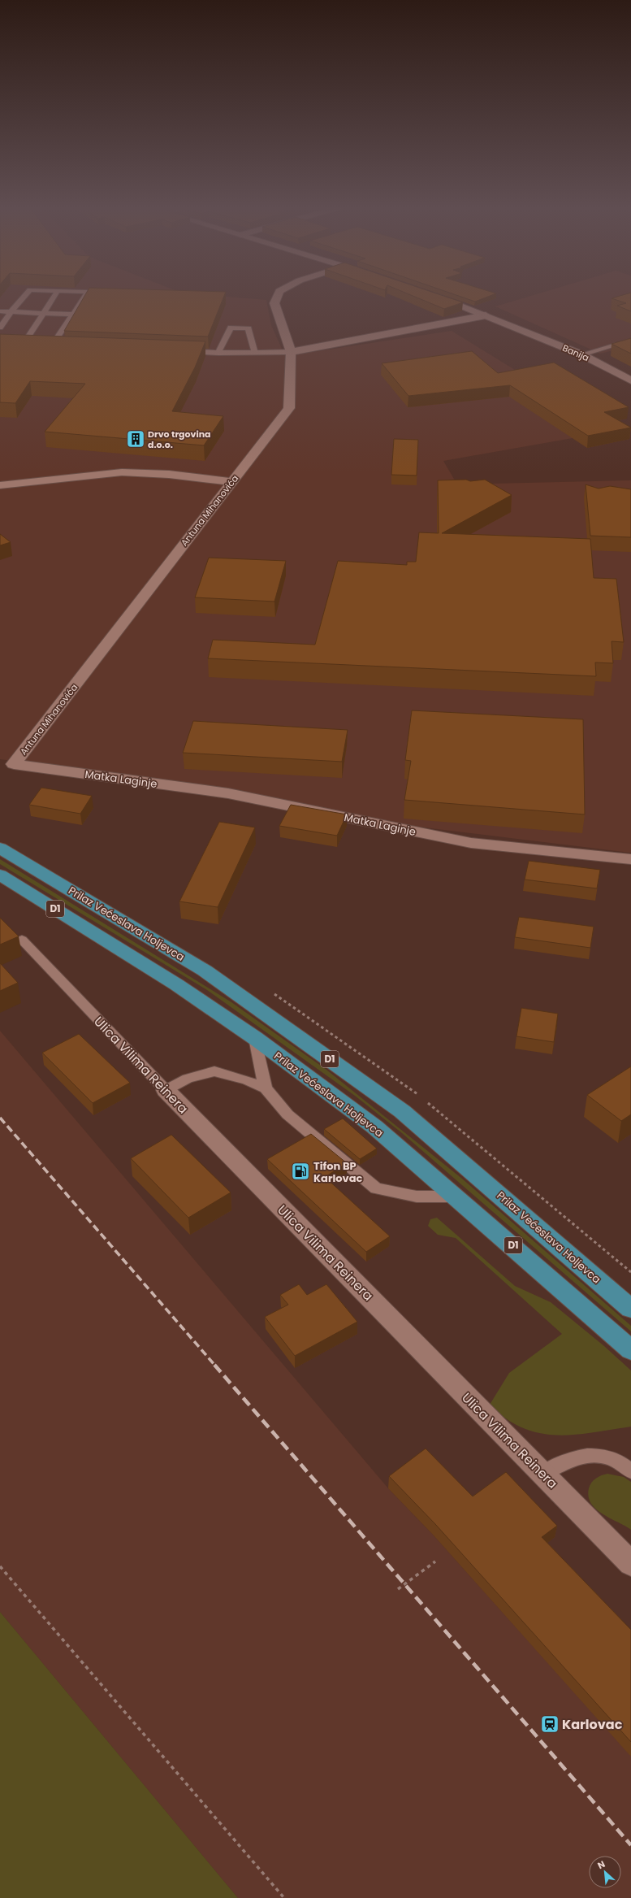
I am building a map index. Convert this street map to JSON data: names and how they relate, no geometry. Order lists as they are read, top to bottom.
{
  "streets": {
    "highway": ["D1", "Prilaz Većeslava Holjevca"],
    "street": [
      "Banija",
      "Antuna Mihanovića",
      "Matka Laginje",
      "Ulica Vilima Reinera"
    ]
  },
  "crossings": [
    ["Antuna Mihanovića", "Matka Laginje"]
  ],
  "places": {
    "building": ["Drvo trgovina d.o.o."],
    "fuel station": ["Tifon BP Karlovac"],
    "station": ["Karlovac"]
  },
  "north": "top left"
}
